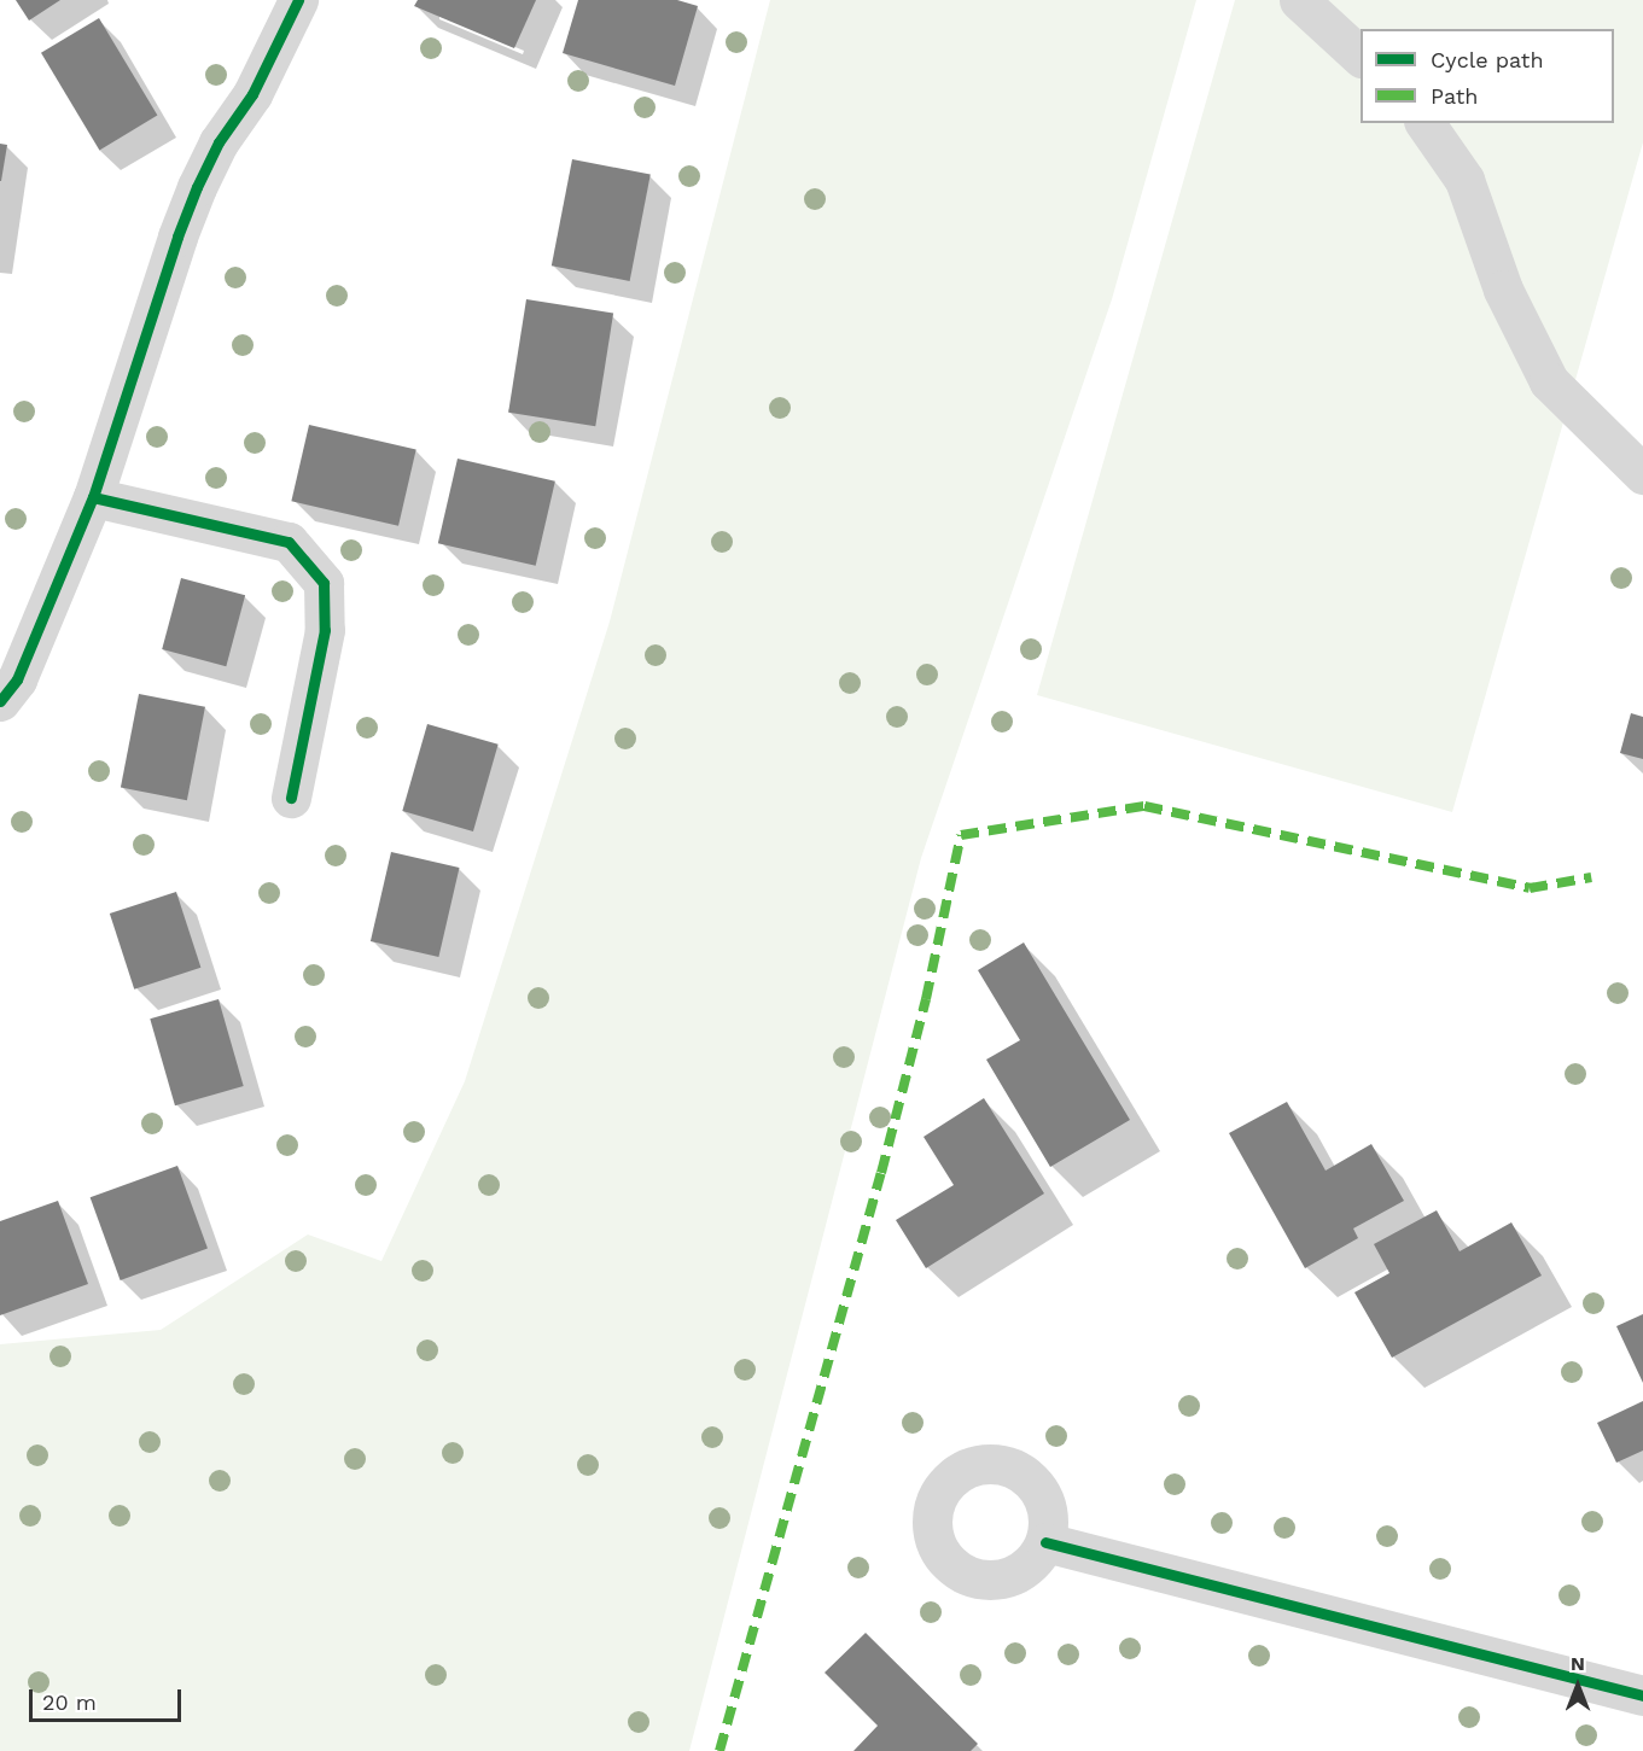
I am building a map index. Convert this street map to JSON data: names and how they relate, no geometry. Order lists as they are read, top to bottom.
{
  "legend": ["Cycle path", "Path"],
  "scale_bar": "20 m",
  "north": "top"
}
